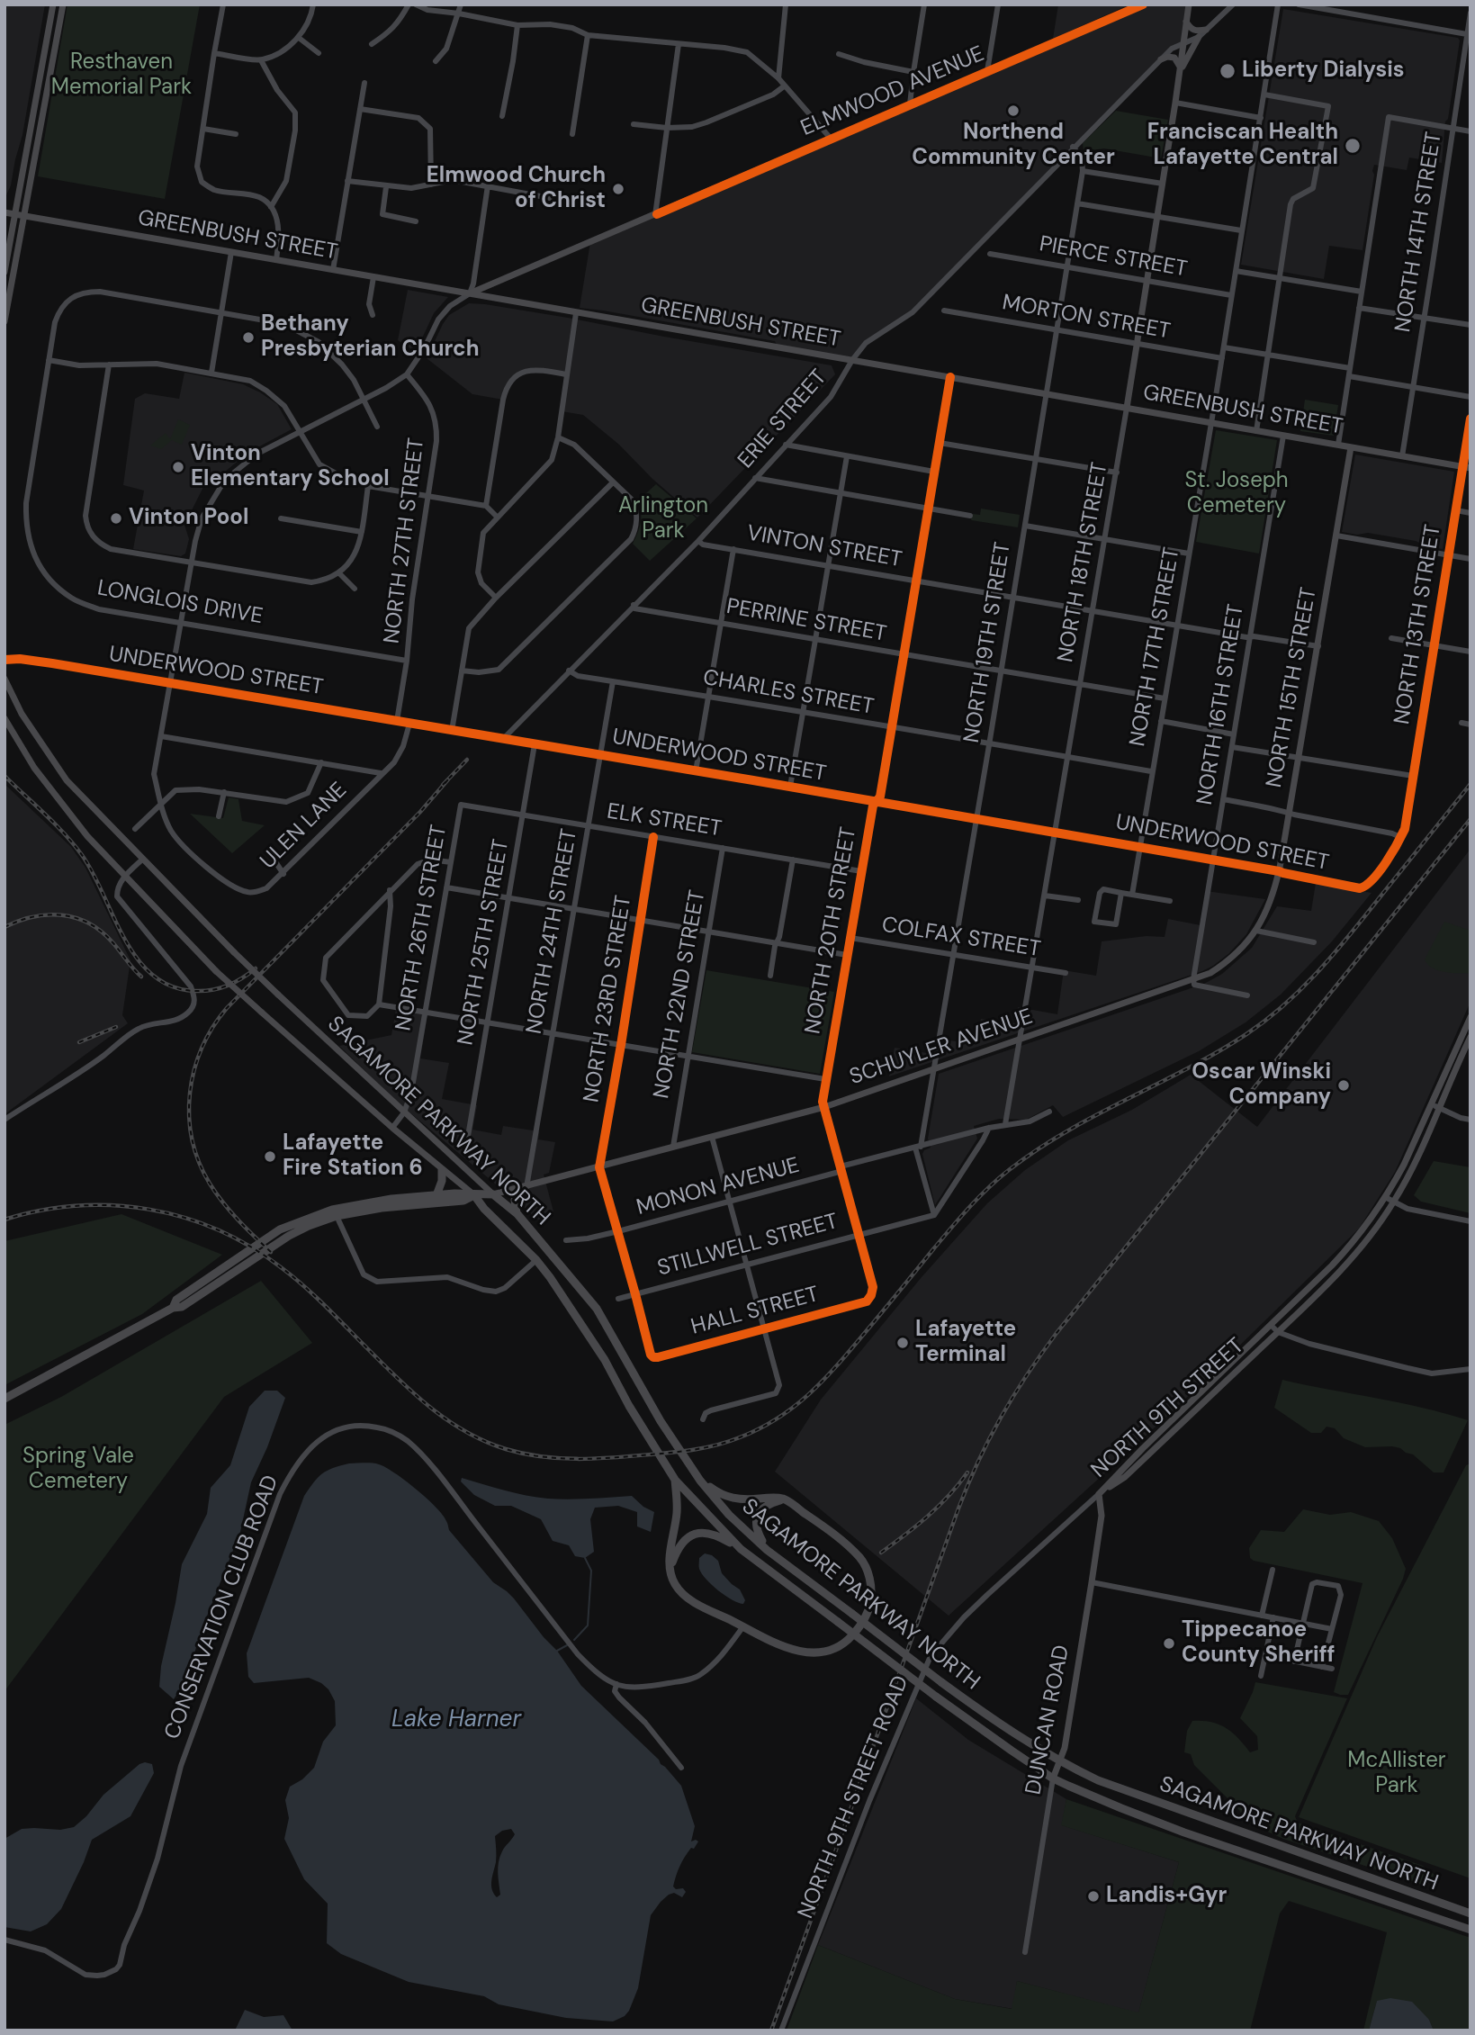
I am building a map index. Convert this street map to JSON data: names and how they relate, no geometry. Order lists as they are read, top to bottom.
{
  "streets": {
    "highway": ["SCHUYLER AVENUE", "SAGAMORE PARKWAY NORTH"],
    "main road": [
      "ELMWOOD AVENUE",
      "GREENBUSH STREET",
      "NORTH 18TH STREET",
      "NORTH 15TH STREET",
      "NORTH 9TH STREET",
      "DUNCAN ROAD"
    ],
    "street": [
      "NORTH 14TH STREET",
      "PIERCE STREET",
      "MORTON STREET",
      "ERIE STREET",
      "NORTH 27TH STREET",
      "VINTON STREET",
      "LONGLOIS DRIVE",
      "PERRINE STREET",
      "NORTH 13TH STREET",
      "NORTH 19TH STREET",
      "NORTH 17TH STREET",
      "UNDERWOOD STREET",
      "CHARLES STREET",
      "NORTH 16TH STREET",
      "ELK STREET",
      "ULEN LANE",
      "NORTH 26TH STREET",
      "NORTH 20TH STREET",
      "NORTH 24TH STREET",
      "COLFAX STREET",
      "NORTH 25TH STREET",
      "NORTH 22ND STREET",
      "NORTH 23RD STREET",
      "MONON AVENUE",
      "STILLWELL STREET",
      "HALL STREET",
      "CONSERVATION CLUB ROAD",
      "NORTH 9TH STREET ROAD"
    ]
  },
  "crossings": [
    ["ELMWOOD AVENUE", "GREENBUSH STREET"],
    ["ELMWOOD AVENUE", "NORTH 27TH STREET"],
    ["ELMWOOD AVENUE", "LONGLOIS DRIVE"],
    ["ELMWOOD AVENUE", "UNDERWOOD STREET"],
    ["ELMWOOD AVENUE", "ULEN LANE"],
    ["NORTH 14TH STREET", "GREENBUSH STREET"],
    ["GREENBUSH STREET", "ERIE STREET"],
    ["GREENBUSH STREET", "NORTH 18TH STREET"],
    ["GREENBUSH STREET", "NORTH 13TH STREET"],
    ["GREENBUSH STREET", "NORTH 19TH STREET"],
    ["GREENBUSH STREET", "NORTH 17TH STREET"],
    ["GREENBUSH STREET", "NORTH 15TH STREET"],
    ["GREENBUSH STREET", "NORTH 16TH STREET"],
    ["GREENBUSH STREET", "NORTH 20TH STREET"],
    ["PIERCE STREET", "NORTH 18TH STREET"],
    ["PIERCE STREET", "NORTH 19TH STREET"],
    ["PIERCE STREET", "NORTH 17TH STREET"],
    ["MORTON STREET", "NORTH 18TH STREET"],
    ["MORTON STREET", "NORTH 19TH STREET"],
    ["MORTON STREET", "NORTH 17TH STREET"],
    ["ERIE STREET", "VINTON STREET"],
    ["ERIE STREET", "NORTH 18TH STREET"],
    ["ERIE STREET", "PERRINE STREET"],
    ["ERIE STREET", "UNDERWOOD STREET"],
    ["ERIE STREET", "CHARLES STREET"],
    ["NORTH 27TH STREET", "LONGLOIS DRIVE"],
    ["NORTH 27TH STREET", "UNDERWOOD STREET"],
    ["VINTON STREET", "NORTH 18TH STREET"],
    ["VINTON STREET", "NORTH 19TH STREET"],
    ["VINTON STREET", "NORTH 17TH STREET"],
    ["VINTON STREET", "NORTH 15TH STREET"],
    ["VINTON STREET", "NORTH 16TH STREET"],
    ["VINTON STREET", "NORTH 20TH STREET"],
    ["NORTH 18TH STREET", "PERRINE STREET"],
    ["NORTH 18TH STREET", "UNDERWOOD STREET"],
    ["NORTH 18TH STREET", "CHARLES STREET"],
    ["NORTH 18TH STREET", "COLFAX STREET"],
    ["NORTH 18TH STREET", "SCHUYLER AVENUE"],
    ["NORTH 18TH STREET", "MONON AVENUE"],
    ["PERRINE STREET", "NORTH 19TH STREET"],
    ["PERRINE STREET", "NORTH 17TH STREET"],
    ["PERRINE STREET", "NORTH 20TH STREET"],
    ["NORTH 13TH STREET", "UNDERWOOD STREET"],
    ["NORTH 19TH STREET", "UNDERWOOD STREET"],
    ["NORTH 19TH STREET", "CHARLES STREET"],
    ["NORTH 19TH STREET", "COLFAX STREET"],
    ["NORTH 19TH STREET", "SCHUYLER AVENUE"],
    ["NORTH 19TH STREET", "MONON AVENUE"],
    ["NORTH 19TH STREET", "STILLWELL STREET"],
    ["NORTH 17TH STREET", "UNDERWOOD STREET"],
    ["NORTH 17TH STREET", "CHARLES STREET"],
    ["UNDERWOOD STREET", "NORTH 15TH STREET"],
    ["UNDERWOOD STREET", "NORTH 16TH STREET"],
    ["UNDERWOOD STREET", "ULEN LANE"],
    ["UNDERWOOD STREET", "NORTH 20TH STREET"],
    ["UNDERWOOD STREET", "NORTH 24TH STREET"],
    ["UNDERWOOD STREET", "NORTH 25TH STREET"],
    ["NORTH 15TH STREET", "SCHUYLER AVENUE"],
    ["CHARLES STREET", "NORTH 20TH STREET"],
    ["CHARLES STREET", "NORTH 24TH STREET"],
    ["NORTH 16TH STREET", "SCHUYLER AVENUE"],
    ["ELK STREET", "NORTH 26TH STREET"],
    ["ELK STREET", "NORTH 20TH STREET"],
    ["ELK STREET", "NORTH 24TH STREET"],
    ["ELK STREET", "NORTH 25TH STREET"],
    ["ELK STREET", "NORTH 22ND STREET"],
    ["ELK STREET", "NORTH 23RD STREET"],
    ["NORTH 26TH STREET", "SAGAMORE PARKWAY NORTH"],
    ["NORTH 20TH STREET", "COLFAX STREET"],
    ["NORTH 20TH STREET", "SCHUYLER AVENUE"],
    ["NORTH 20TH STREET", "MONON AVENUE"],
    ["NORTH 20TH STREET", "STILLWELL STREET"],
    ["NORTH 20TH STREET", "HALL STREET"],
    ["NORTH 24TH STREET", "SCHUYLER AVENUE"],
    ["NORTH 22ND STREET", "SCHUYLER AVENUE"],
    ["NORTH 23RD STREET", "SCHUYLER AVENUE"],
    ["SCHUYLER AVENUE", "SAGAMORE PARKWAY NORTH"],
    ["SAGAMORE PARKWAY NORTH", "DUNCAN ROAD"],
    ["STILLWELL STREET", "HALL STREET"],
    ["NORTH 9TH STREET", "DUNCAN ROAD"],
    ["NORTH 9TH STREET", "NORTH 9TH STREET ROAD"],
    ["DUNCAN ROAD", "NORTH 9TH STREET ROAD"]
  ],
  "water": ["Lake Harner"],
  "parks": [
    "Resthaven Memorial Park",
    "St. Joseph Cemetery",
    "Arlington Park",
    "Spring Vale Cemetery",
    "McAllister Park"
  ],
  "places": [
    "Liberty Dialysis",
    "Northend Community Center",
    "Franciscan Health Lafayette Central",
    "Elmwood Church of Christ",
    "Bethany Presbyterian Church",
    "Vinton Elementary School",
    "Vinton Pool",
    "Oscar Winski Company",
    "Lafayette Fire Station 6",
    "Lafayette Terminal",
    "Tippecanoe County Sheriff",
    "Landis+Gyr"
  ]
}
